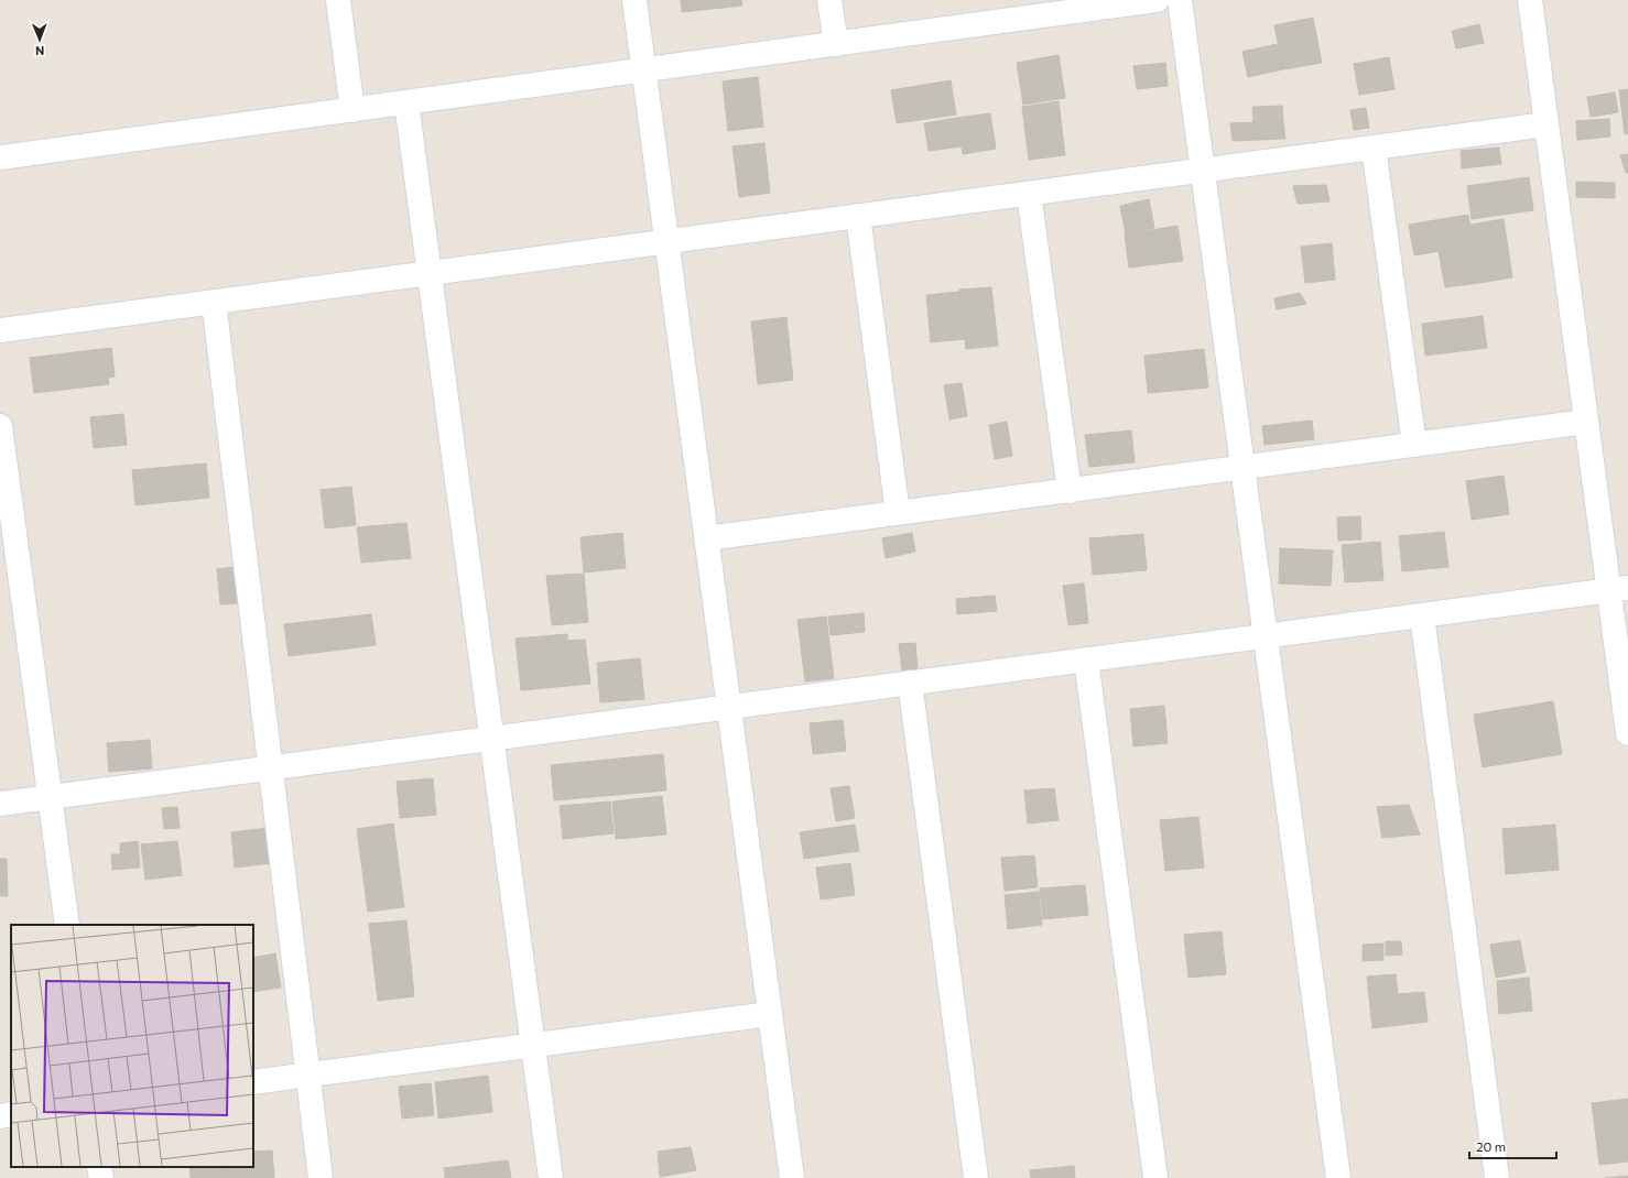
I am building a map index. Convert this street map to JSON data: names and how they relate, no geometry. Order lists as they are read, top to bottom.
{
  "scale_bar": "20 m",
  "north": "bottom"
}
